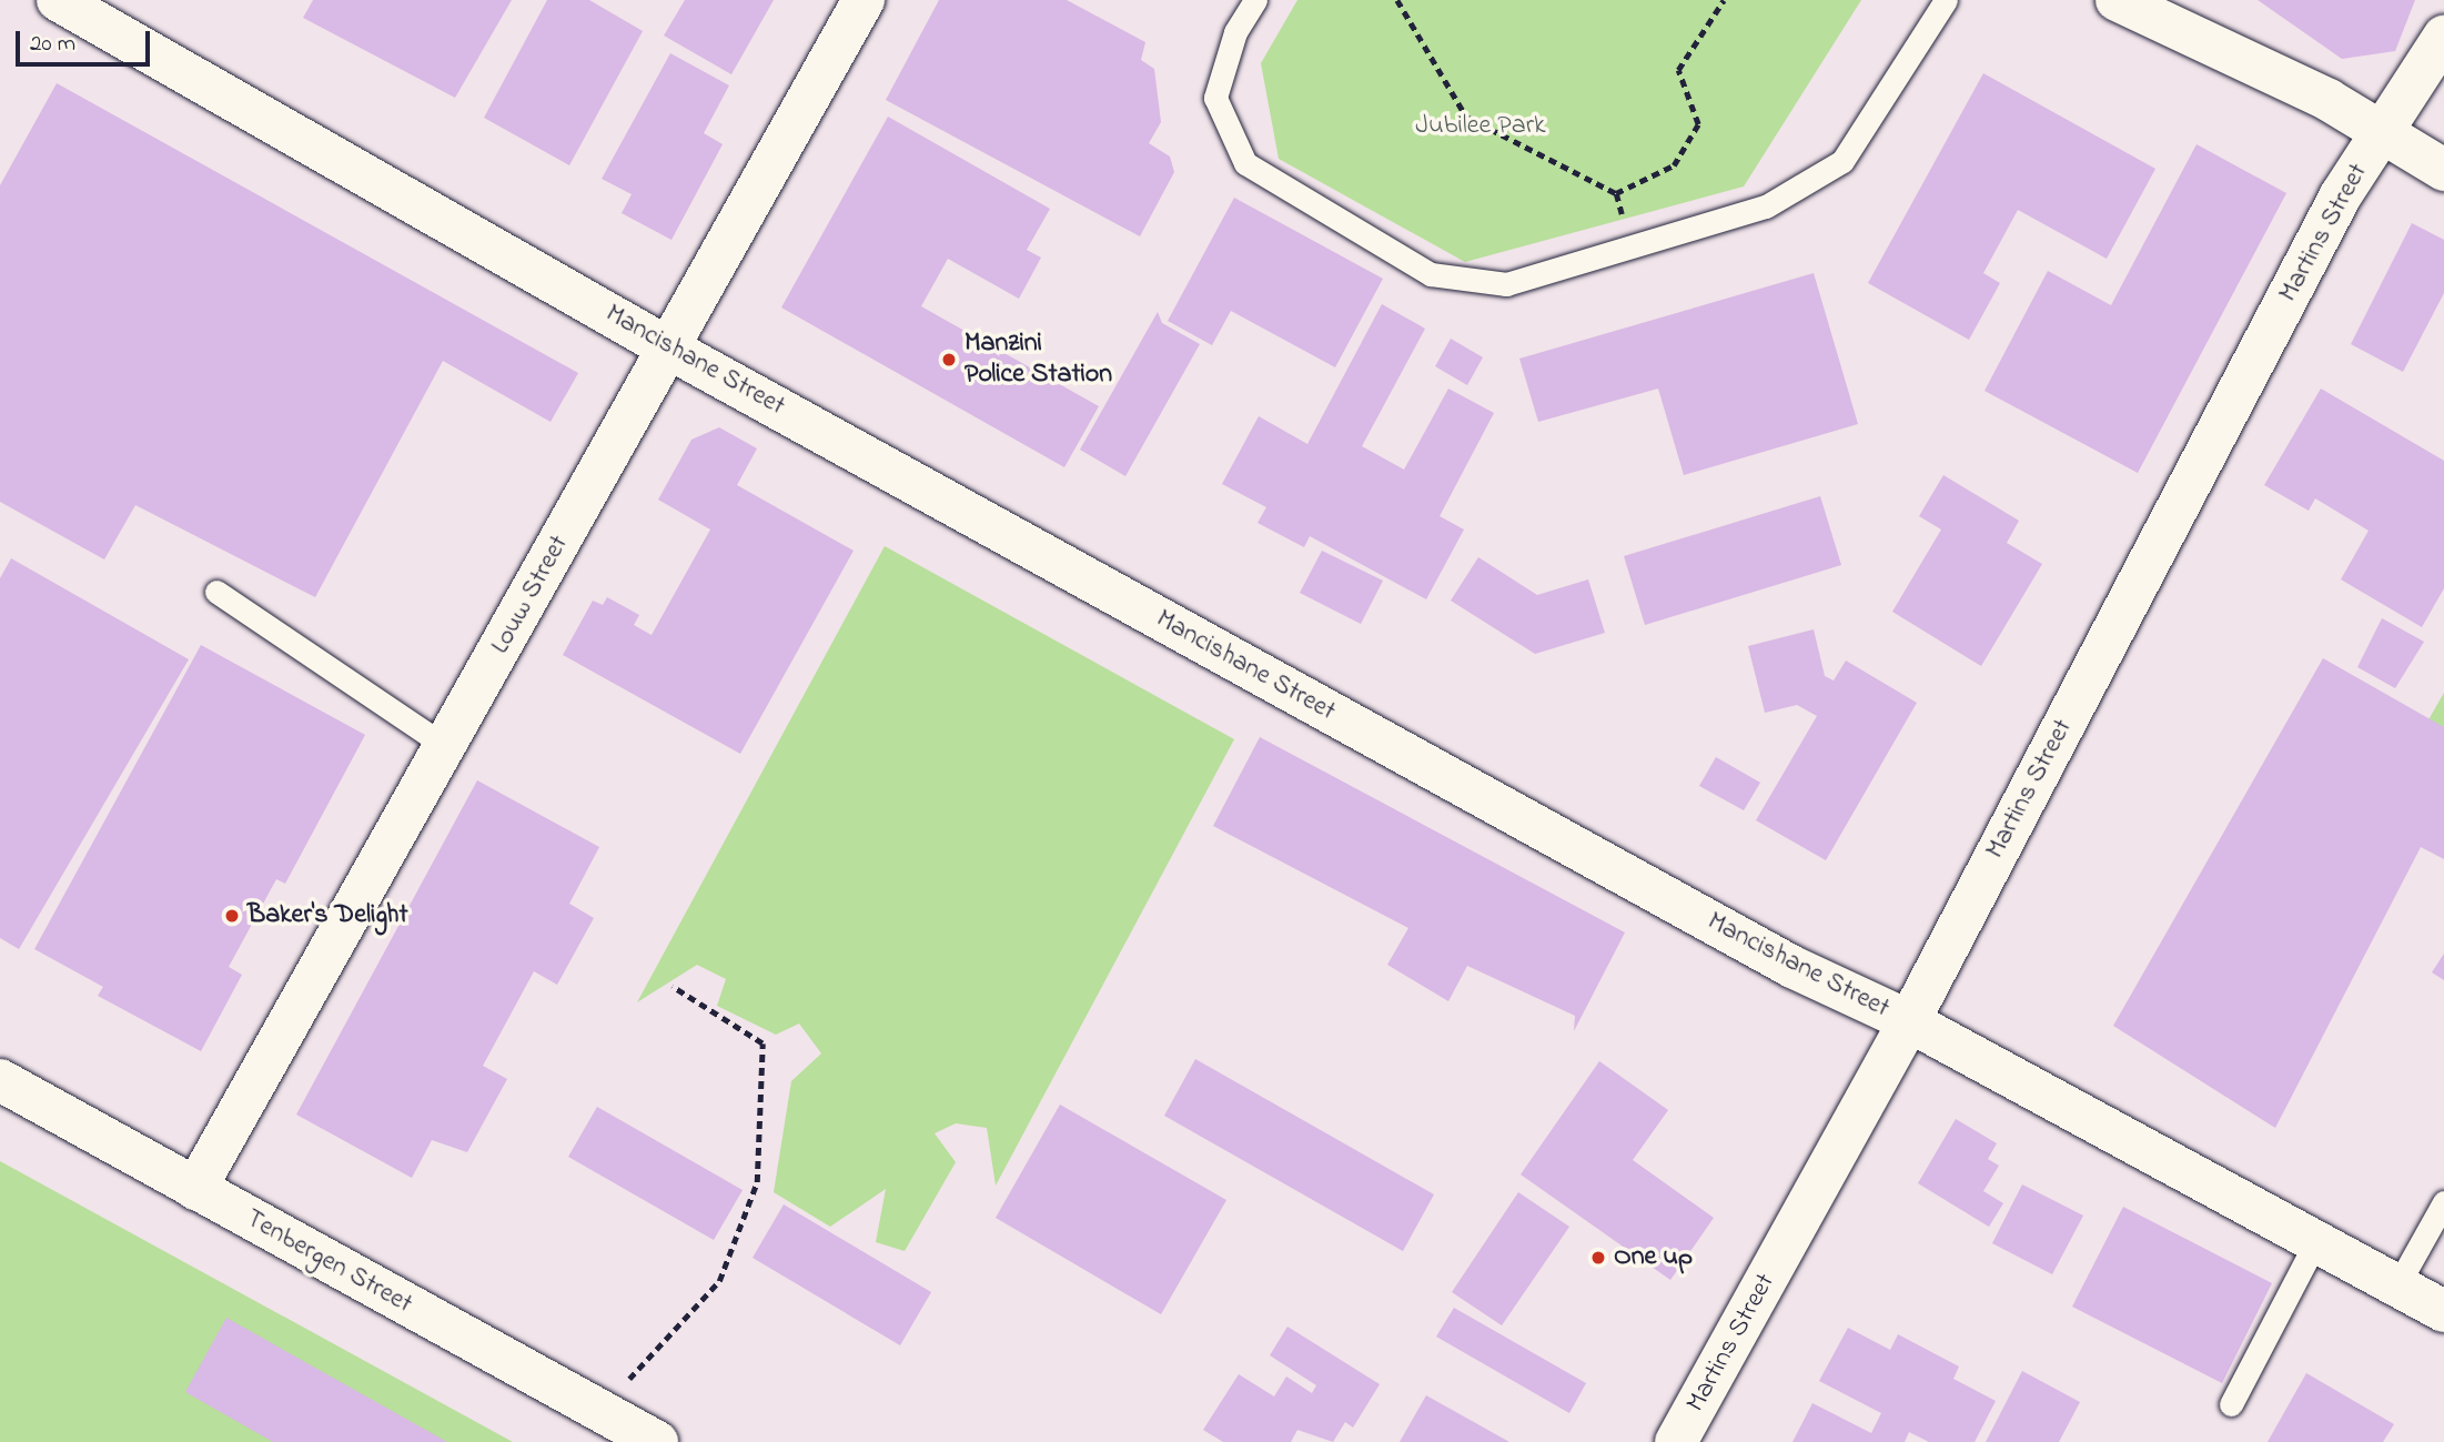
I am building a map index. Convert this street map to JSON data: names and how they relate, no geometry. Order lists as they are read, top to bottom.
{
  "streets": {
    "street": [
      "Martins Street",
      "Mancishane Street",
      "Louw Street",
      "Tenbergen Street"
    ]
  },
  "crossings": [
    ["Martins Street", "Mancishane Street"],
    ["Mancishane Street", "Louw Street"],
    ["Louw Street", "Tenbergen Street"]
  ],
  "parks": ["Jubilee Park"],
  "places": ["Manzini Police Station", "Baker's Delight", "One up"],
  "scale_bar": "20 m"
}
